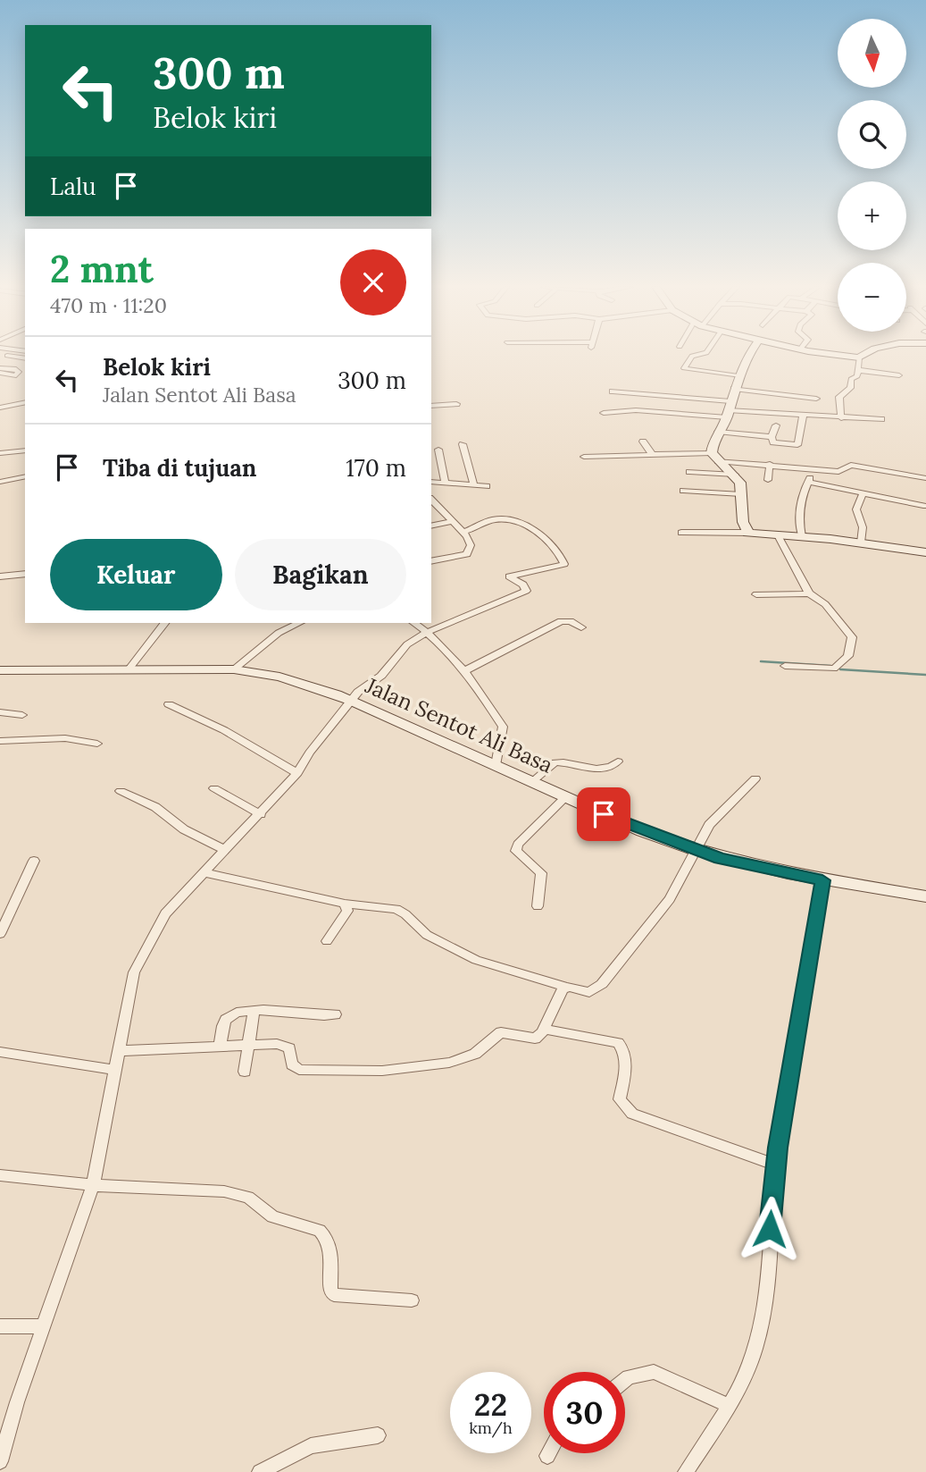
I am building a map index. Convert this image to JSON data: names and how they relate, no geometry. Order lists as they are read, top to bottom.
{
  "streets": {
    "street": ["Jalan Sentot Ali Basa"]
  },
  "north": "bottom",
  "page": {
    "map_buttons": ["+", "−"],
    "turn": ["300 m", "Belok kiri"],
    "then": "Lalu",
    "heading": ["2 mnt", "470 m · 11:20"],
    "list": [
      {
        "name": "Belok kiri",
        "note": "Jalan Sentot Ali Basa",
        "value": "300 m"
      },
      {
        "name": "Tiba di tujuan",
        "value": "170 m"
      }
    ],
    "buttons": ["Keluar", "Bagikan"],
    "speed": "22 km/h",
    "limit": "30"
  }
}
